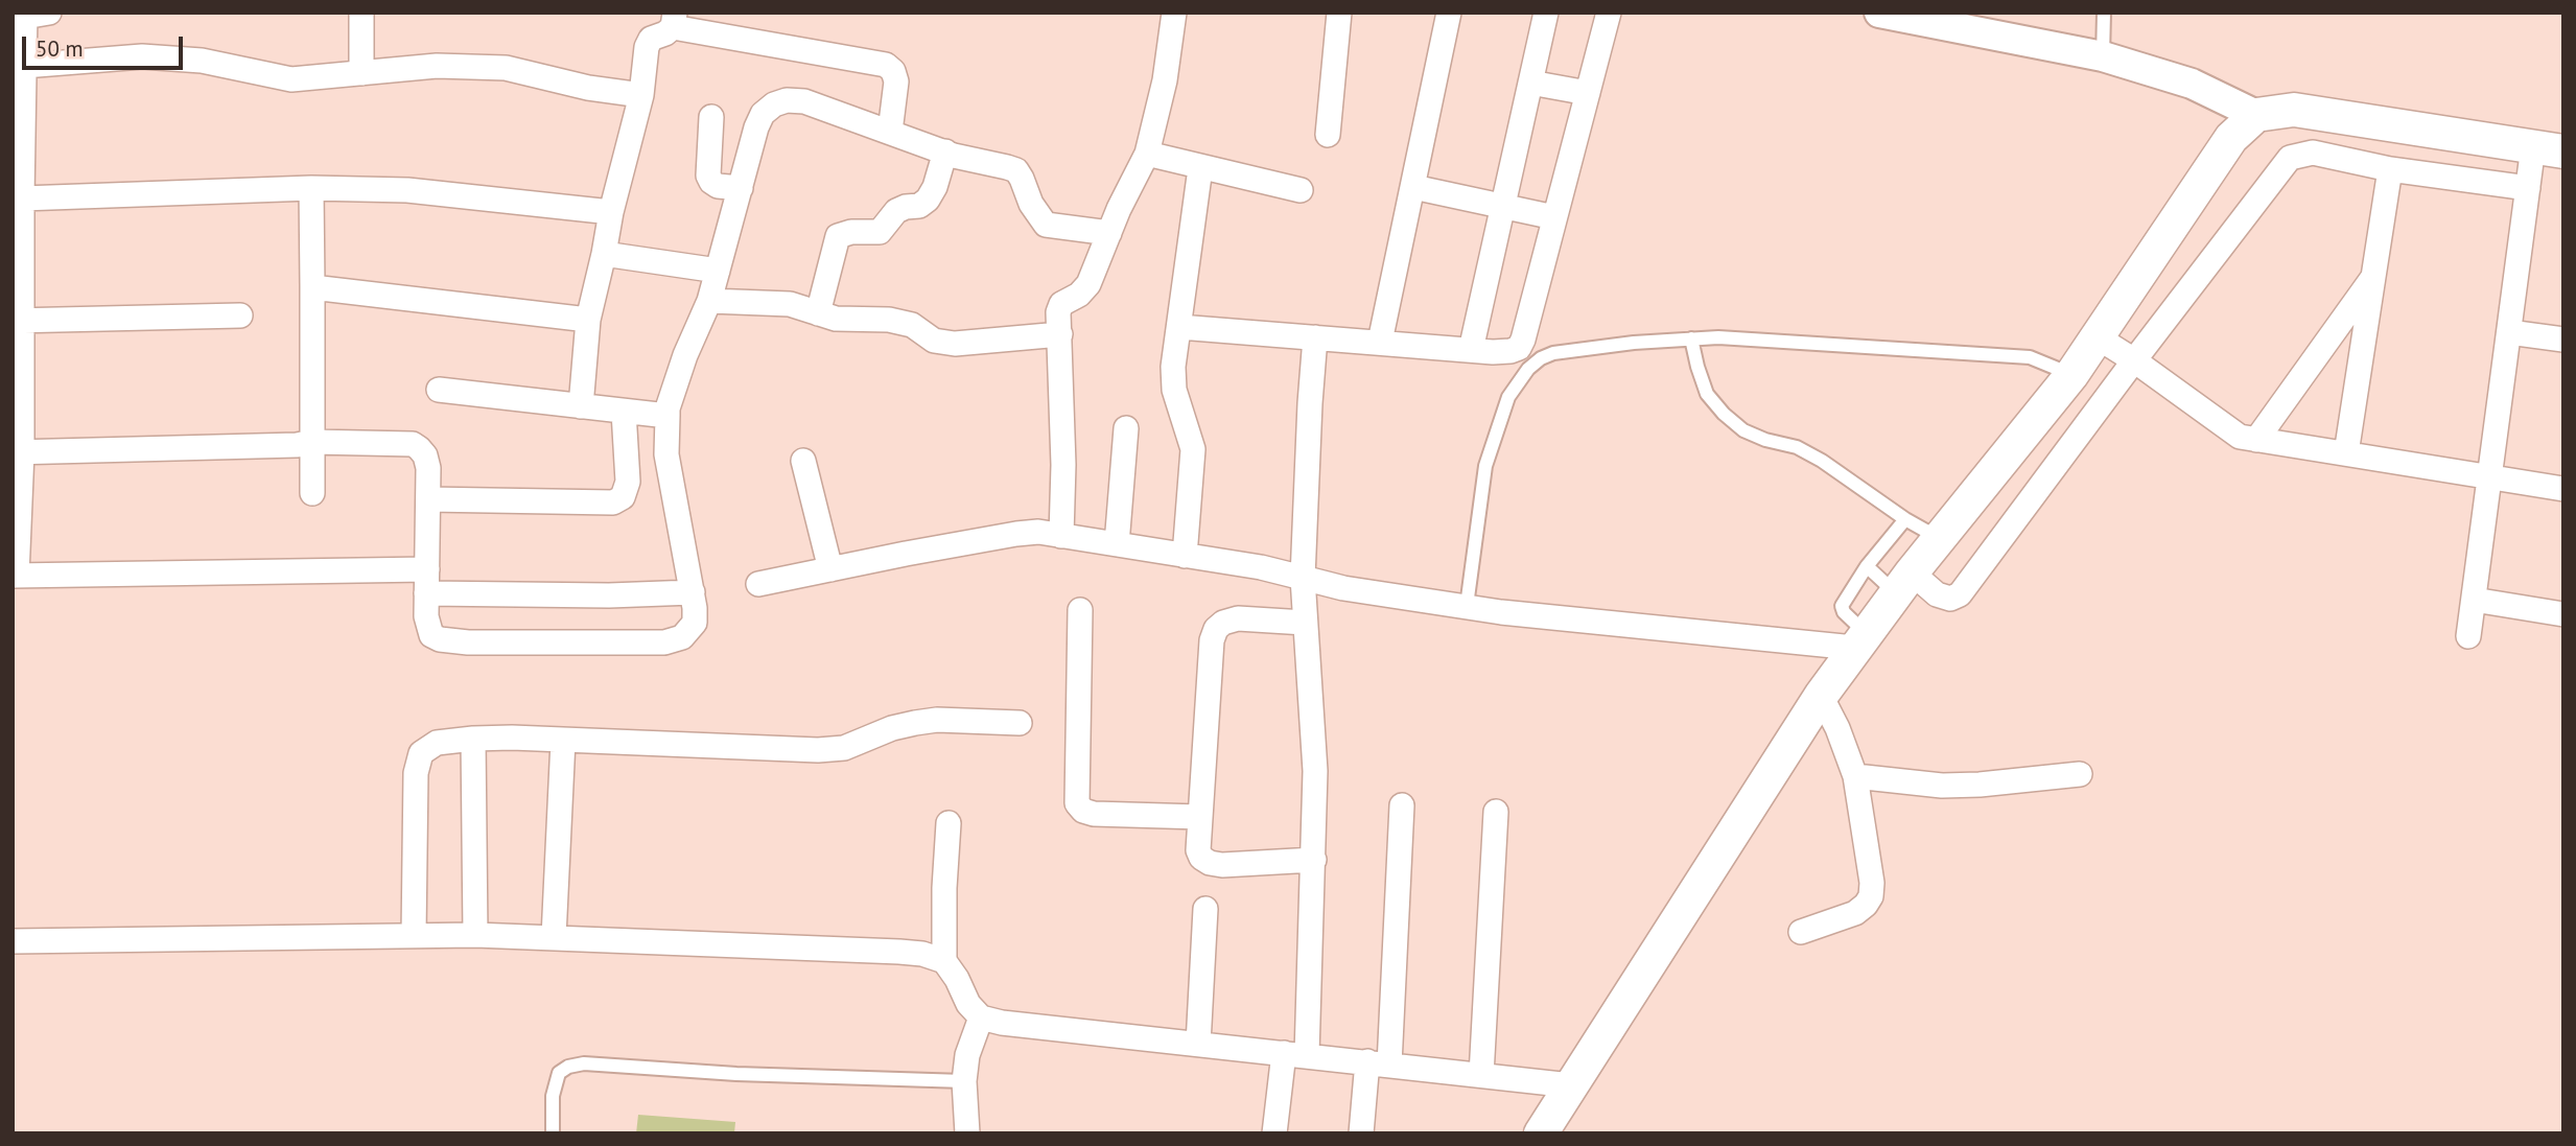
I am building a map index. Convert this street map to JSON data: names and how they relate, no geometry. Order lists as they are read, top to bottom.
{
  "scale_bar": "50 m"
}
